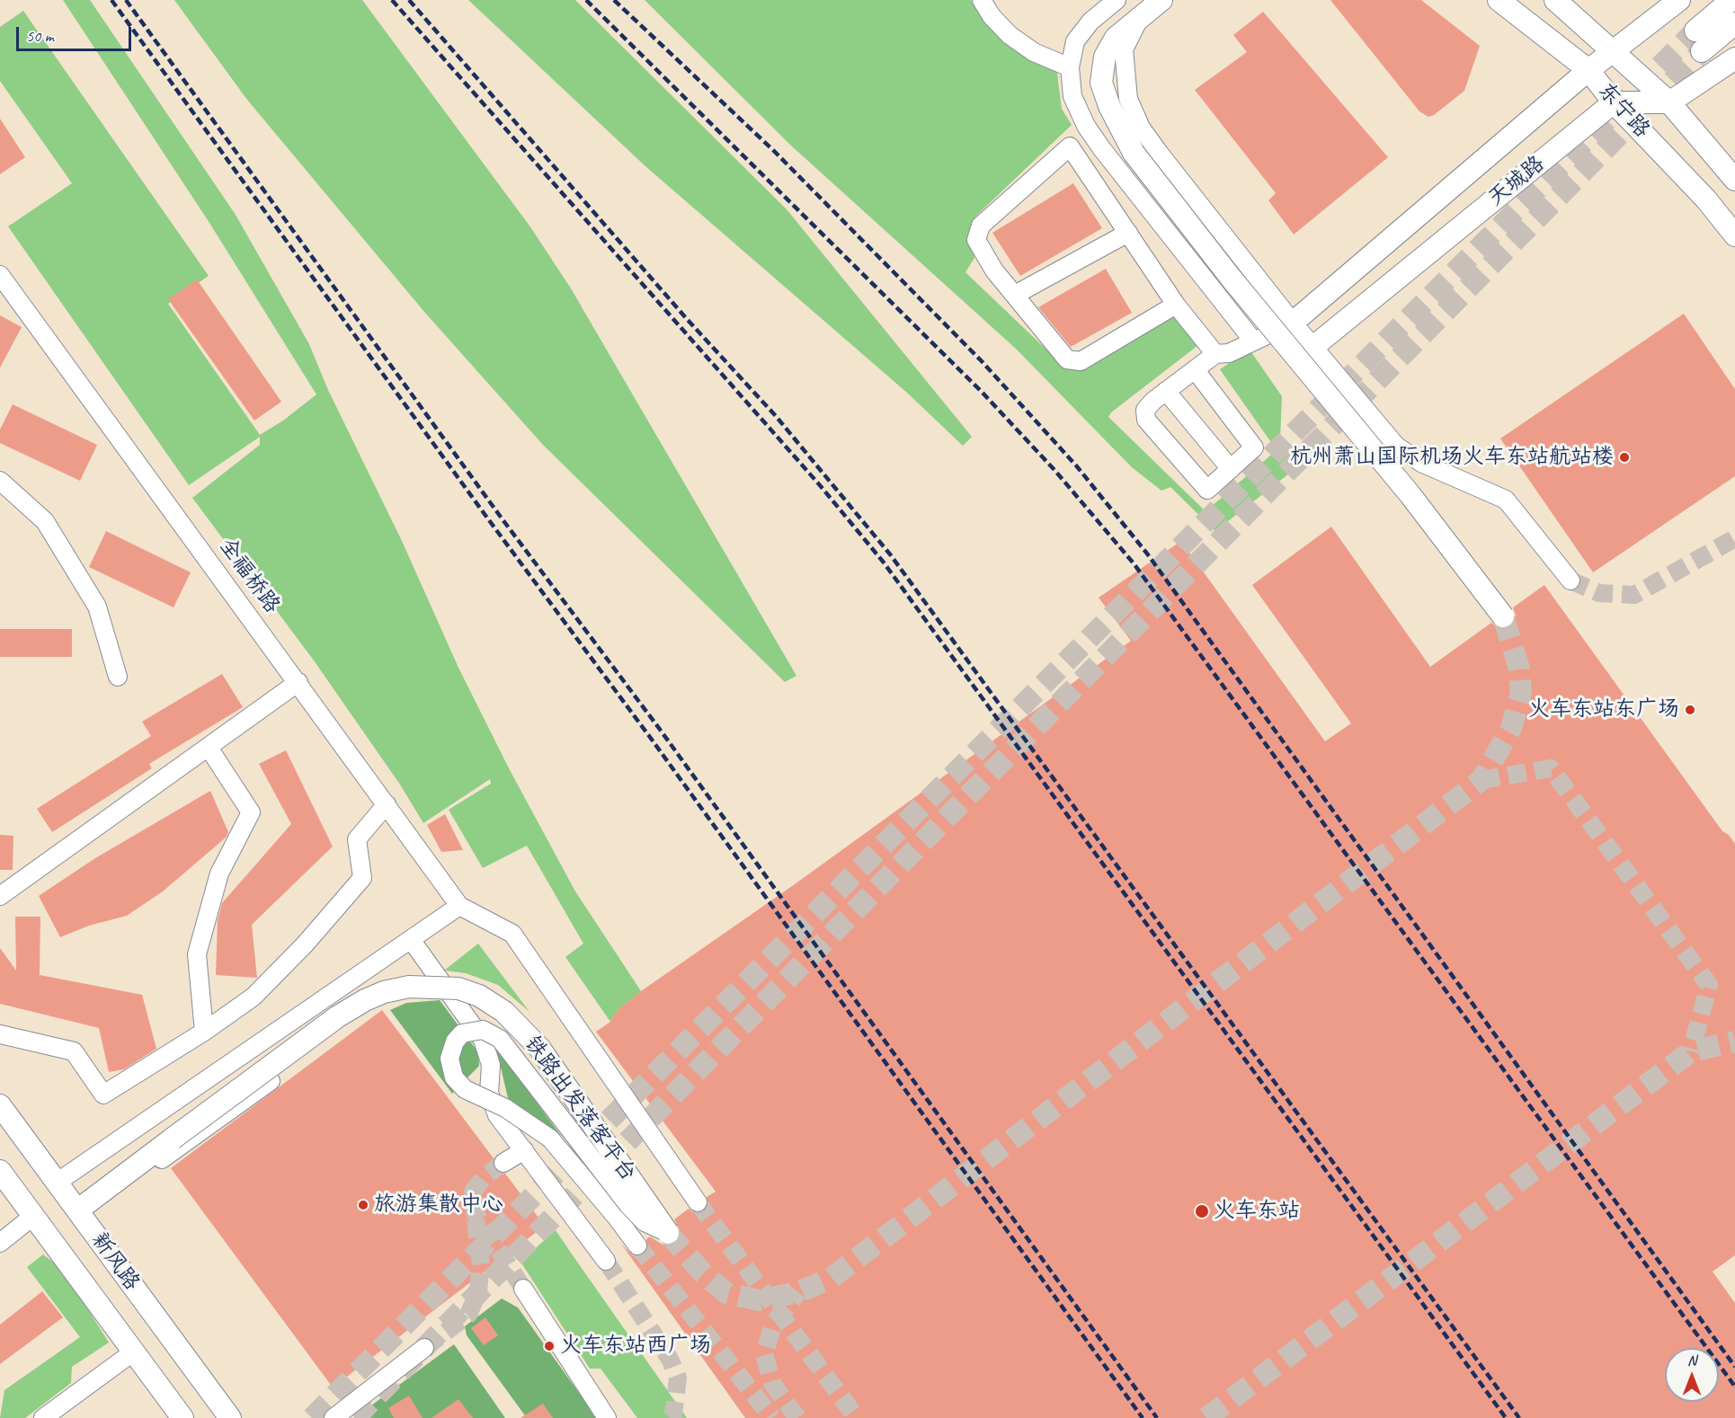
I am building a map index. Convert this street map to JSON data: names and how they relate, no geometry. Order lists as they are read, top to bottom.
{
  "streets": {
    "main road": [
      "东宁路",
      "天城路",
      "铁路出发落客平台",
      "新风路"
    ],
    "street": ["全福桥路"]
  },
  "crossings": [
    ["东宁路", "天城路"],
    ["铁路出发落客平台", "新风路"]
  ],
  "places": [
    "杭州萧山国际机场火车东站航站楼",
    "火车东站东广场",
    "旅游集散中心",
    "火车东站",
    "火车东站西广场"
  ],
  "scale_bar": "50 m",
  "north": "top"
}
